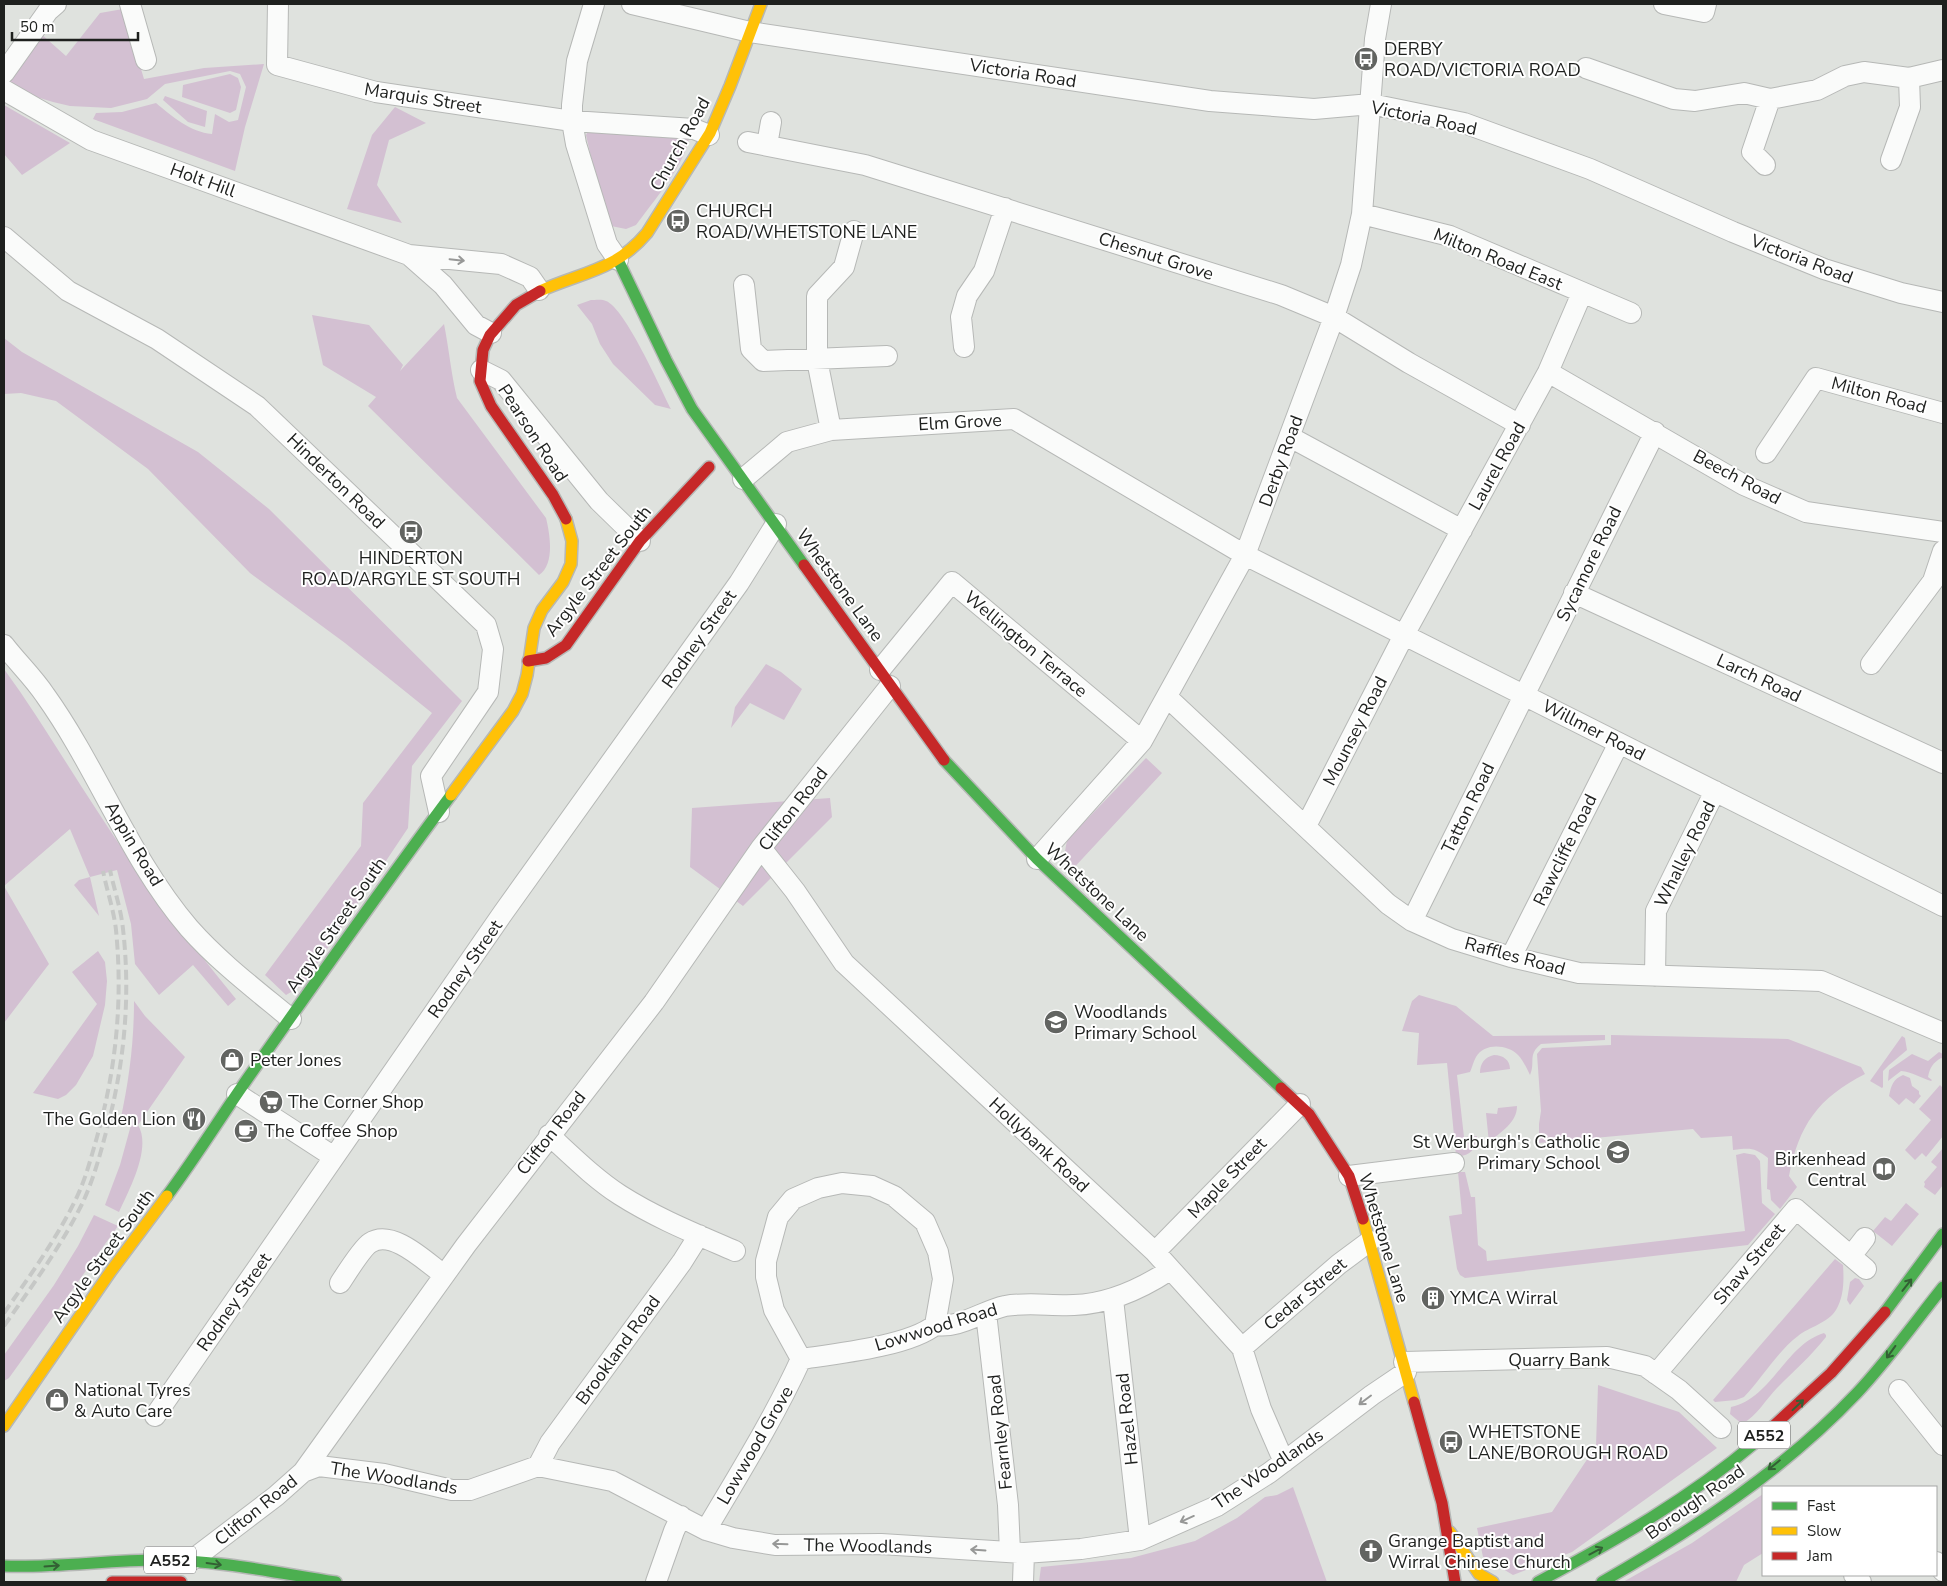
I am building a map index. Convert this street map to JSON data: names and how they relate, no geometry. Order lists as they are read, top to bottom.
{
  "streets": {
    "main road": [
      "Church Road",
      "Pearson Road",
      "Argyle Street South",
      "Whetstone Lane",
      "A552",
      "Borough Road"
    ],
    "street": [
      "Victoria Road",
      "Marquis Street",
      "Holt Hill",
      "Chesnut Grove",
      "Milton Road East",
      "Milton Road",
      "Elm Grove",
      "Derby Road",
      "Laurel Road",
      "Beech Road",
      "Hinderton Road",
      "Sycamore Road",
      "Rodney Street",
      "Wellington Terrace",
      "Larch Road",
      "Willmer Road",
      "Mounsey Road",
      "Tatton Road",
      "Clifton Road",
      "Appin Road",
      "Rawcliffe Road",
      "Whalley Road",
      "Raffles Road",
      "Hollybank Road",
      "Maple Street",
      "Shaw Street",
      "Cedar Street",
      "Lowwood Road",
      "Brookland Road",
      "Quarry Bank",
      "Hazel Road",
      "Fearnley Road",
      "Lowwood Grove",
      "The Woodlands"
    ]
  },
  "crossings": [
    ["Victoria Road", "Church Road"],
    ["Victoria Road", "Derby Road"],
    ["Marquis Street", "Church Road"],
    ["Church Road", "Pearson Road"],
    ["Church Road", "Whetstone Lane"],
    ["Holt Hill", "Pearson Road"],
    ["Chesnut Grove", "Derby Road"],
    ["Chesnut Grove", "Laurel Road"],
    ["Milton Road East", "Derby Road"],
    ["Milton Road East", "Laurel Road"],
    ["Elm Grove", "Derby Road"],
    ["Elm Grove", "Whetstone Lane"],
    ["Elm Grove", "Willmer Road"],
    ["Pearson Road", "Argyle Street South"],
    ["Pearson Road", "Whetstone Lane"],
    ["Derby Road", "Whetstone Lane"],
    ["Derby Road", "Wellington Terrace"],
    ["Derby Road", "Willmer Road"],
    ["Derby Road", "Raffles Road"],
    ["Laurel Road", "Beech Road"],
    ["Laurel Road", "Willmer Road"],
    ["Laurel Road", "Mounsey Road"],
    ["Beech Road", "Sycamore Road"],
    ["Hinderton Road", "Argyle Street South"],
    ["Sycamore Road", "Larch Road"],
    ["Sycamore Road", "Willmer Road"],
    ["Sycamore Road", "Tatton Road"],
    ["Argyle Street South", "Appin Road"],
    ["Whetstone Lane", "Rodney Street"],
    ["Whetstone Lane", "Wellington Terrace"],
    ["Whetstone Lane", "Clifton Road"],
    ["Whetstone Lane", "Maple Street"],
    ["Whetstone Lane", "Cedar Street"],
    ["Whetstone Lane", "Quarry Bank"],
    ["Whetstone Lane", "The Woodlands"],
    ["Wellington Terrace", "Clifton Road"],
    ["Willmer Road", "Mounsey Road"],
    ["Willmer Road", "Tatton Road"],
    ["Willmer Road", "Rawcliffe Road"],
    ["Willmer Road", "Whalley Road"],
    ["Mounsey Road", "Raffles Road"],
    ["Tatton Road", "Raffles Road"],
    ["Clifton Road", "Hollybank Road"],
    ["Clifton Road", "A552"],
    ["Clifton Road", "The Woodlands"],
    ["Rawcliffe Road", "Raffles Road"],
    ["Whalley Road", "Raffles Road"],
    ["Hollybank Road", "Maple Street"],
    ["Hollybank Road", "Cedar Street"],
    ["Hollybank Road", "Lowwood Road"],
    ["Hollybank Road", "The Woodlands"],
    ["Shaw Street", "Quarry Bank"],
    ["Lowwood Road", "Hazel Road"],
    ["Lowwood Road", "Fearnley Road"],
    ["Lowwood Road", "Lowwood Grove"],
    ["Brookland Road", "The Woodlands"],
    ["Quarry Bank", "The Woodlands"],
    ["Hazel Road", "The Woodlands"],
    ["Fearnley Road", "The Woodlands"],
    ["Lowwood Grove", "The Woodlands"]
  ],
  "one_way": ["The Woodlands"],
  "places": {
    "bus stop": [
      "DERBY ROAD/VICTORIA ROAD",
      "CHURCH ROAD/WHETSTONE LANE",
      "HINDERTON ROAD/ARGYLE ST SOUTH",
      "WHETSTONE LANE/BOROUGH ROAD"
    ],
    "school or university": ["Woodlands Primary School", "St Werburgh's Catholic Primary School"],
    "shop": ["Peter Jones", "National Tyres & Auto Care"],
    "supermarket": ["The Corner Shop"],
    "restaurant": ["The Golden Lion"],
    "cafe": ["The Coffee Shop"],
    "library": ["Birkenhead Central"],
    "building": ["YMCA Wirral"],
    "church": ["Grange Baptist and Wirral Chinese Church"]
  },
  "legend": ["Fast", "Slow", "Jam"],
  "scale_bar": "50 m"
}
